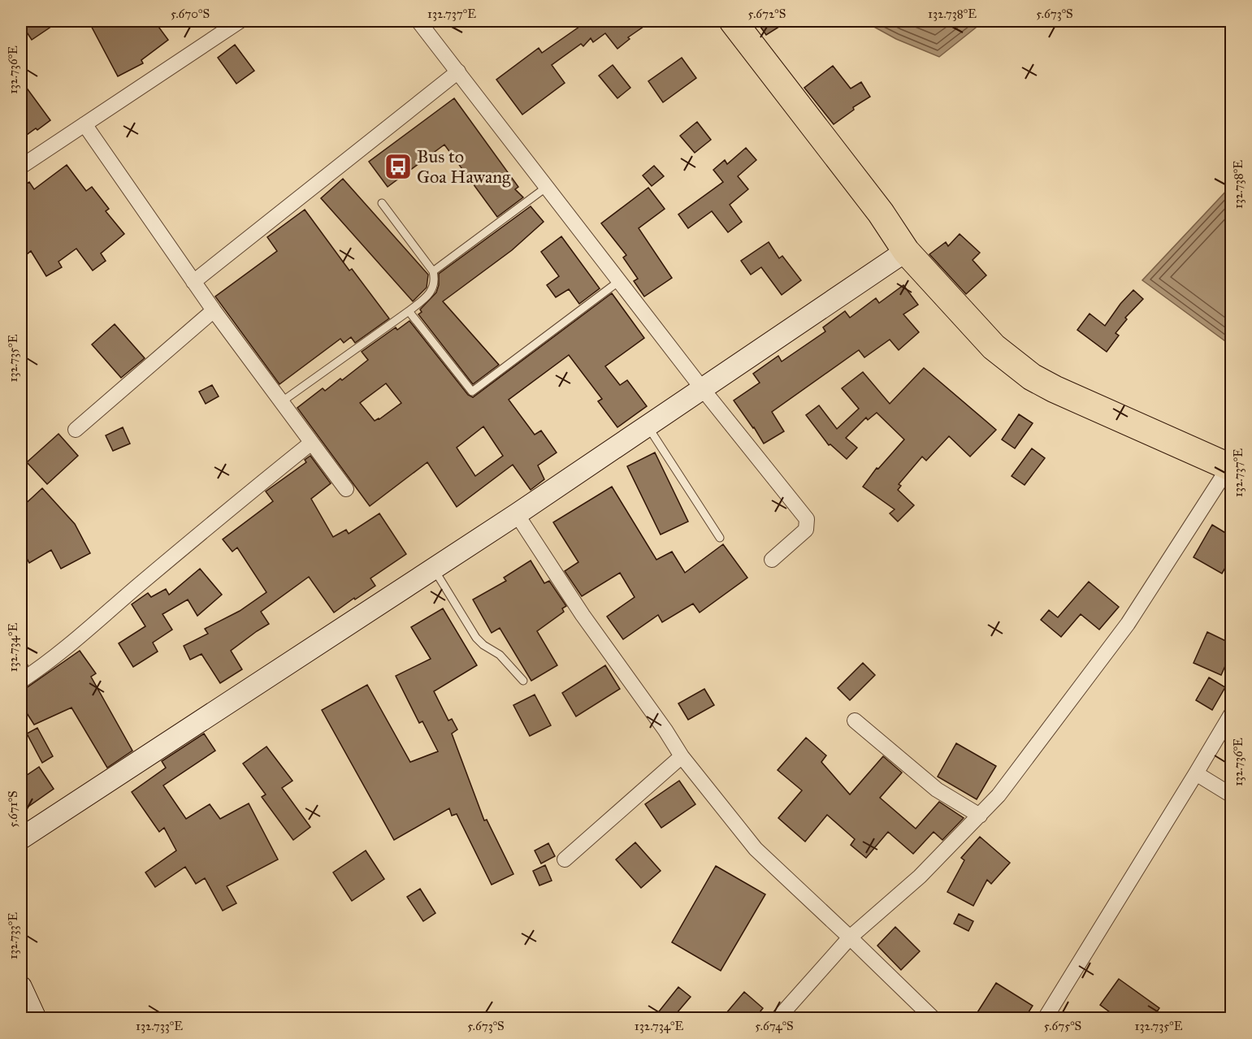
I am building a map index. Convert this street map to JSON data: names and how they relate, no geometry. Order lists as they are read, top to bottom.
{
  "places": {
    "bus stop": ["Bus to Goa Hawang"]
  },
  "coordinates": [
    "5.670°S",
    "132.737°E",
    "5.672°S",
    "132.738°E",
    "5.673°S",
    "132.736°E",
    "132.735°E",
    "132.734°E",
    "5.671°S",
    "132.733°E",
    "5.674°S",
    "5.675°S"
  ]
}
